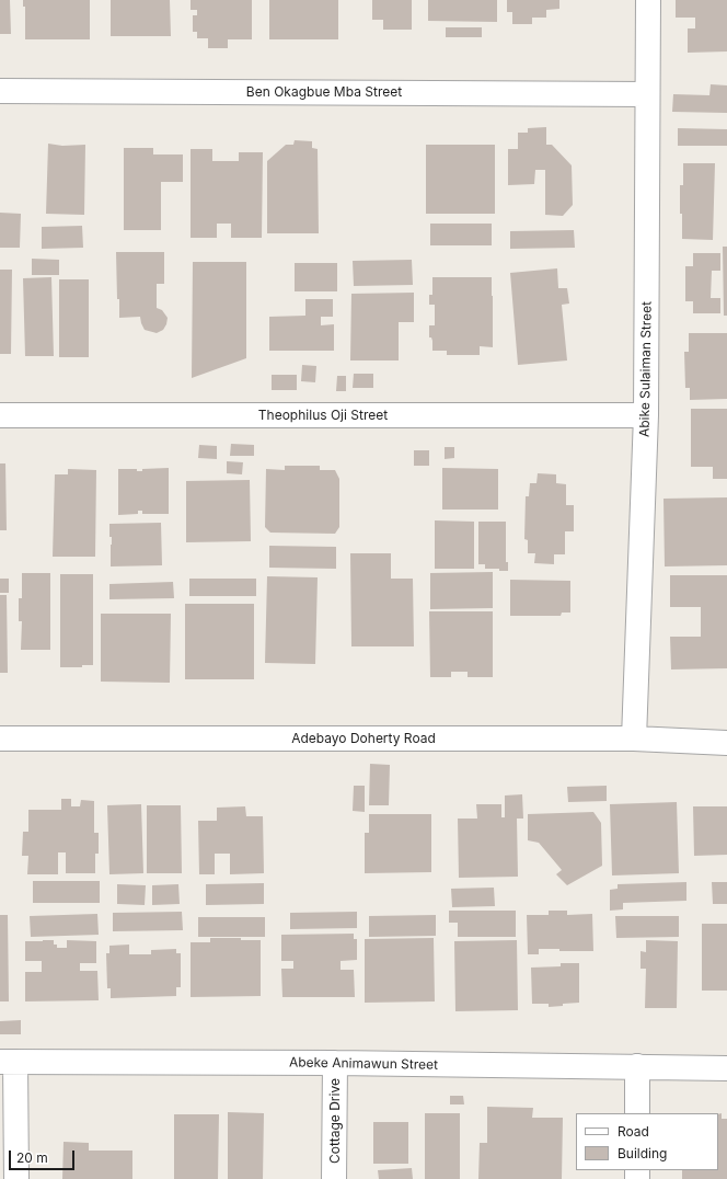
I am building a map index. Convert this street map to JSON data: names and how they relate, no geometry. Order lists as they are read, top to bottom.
{
  "streets": {
    "street": [
      "Ben Okagbue Mba Street",
      "Abike Sulaiman Street",
      "Theophilus Oji Street",
      "Adebayo Doherty Road",
      "Abeke Animawun Street",
      "Cottage Drive"
    ]
  },
  "crossings": [
    ["Ben Okagbue Mba Street", "Abike Sulaiman Street"],
    ["Abike Sulaiman Street", "Theophilus Oji Street"],
    ["Abike Sulaiman Street", "Adebayo Doherty Road"],
    ["Abeke Animawun Street", "Cottage Drive"]
  ],
  "legend": ["Road", "Building"],
  "scale_bar": "20 m"
}
